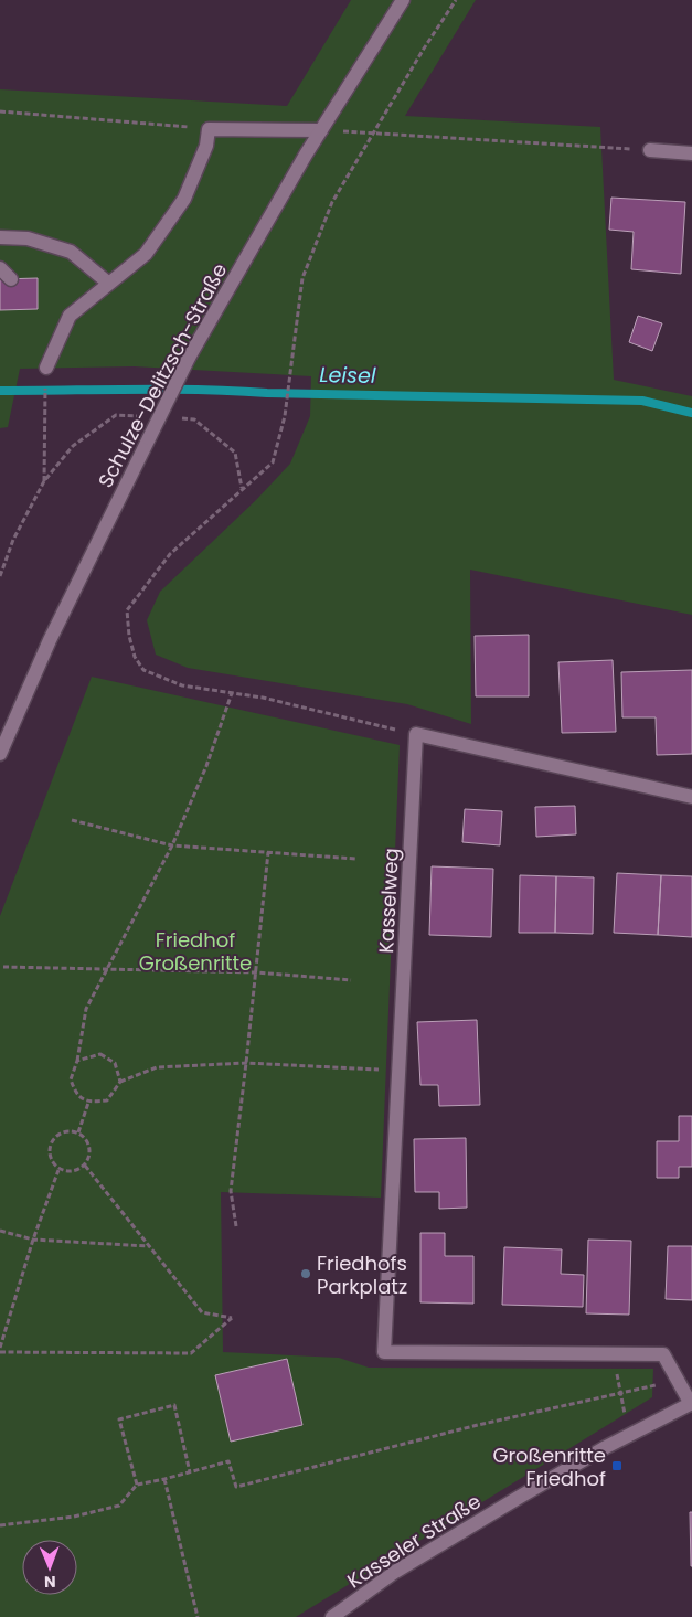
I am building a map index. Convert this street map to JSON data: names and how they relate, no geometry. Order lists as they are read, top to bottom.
{
  "streets": {
    "street": ["Schulze-Delitzsch-Straße", "Kasselweg", "Kasseler Straße"]
  },
  "crossings": [
    ["Kasselweg", "Kasseler Straße"]
  ],
  "water": ["Leisel"],
  "parks": ["Friedhof Großenritte"],
  "places": {
    "other": ["Friedhofs Parkplatz"],
    "transit": ["Großenritte Friedhof"]
  },
  "north": "bottom"
}
